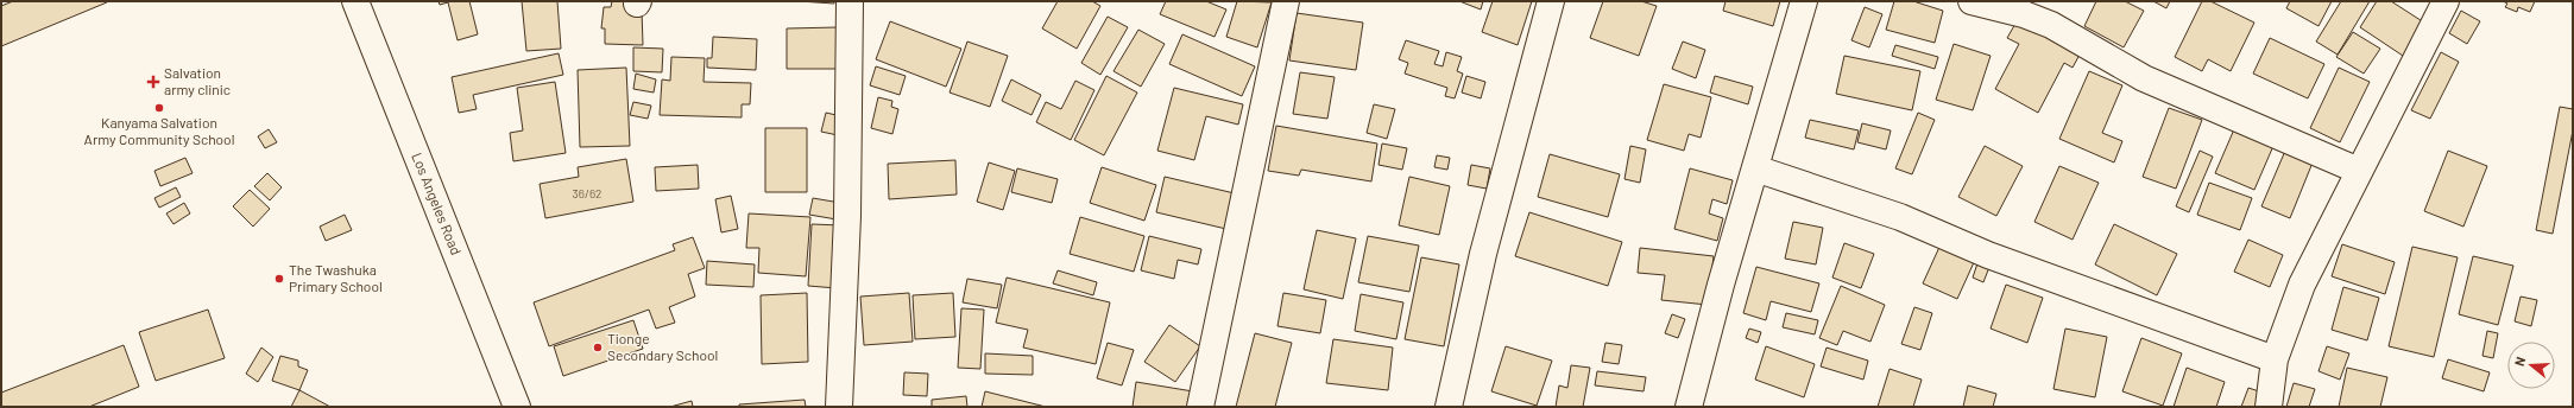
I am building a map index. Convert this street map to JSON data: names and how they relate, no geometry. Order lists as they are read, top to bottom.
{
  "streets": {
    "street": ["Los Angeles Road"]
  },
  "places": {
    "health": ["Salvation army clinic"],
    "other": ["Kanyama Salvation Army Community School", "The Twashuka Primary School", "Tionge Secondary School"]
  },
  "house_numbers": ["36/62"],
  "north": "left"
}
